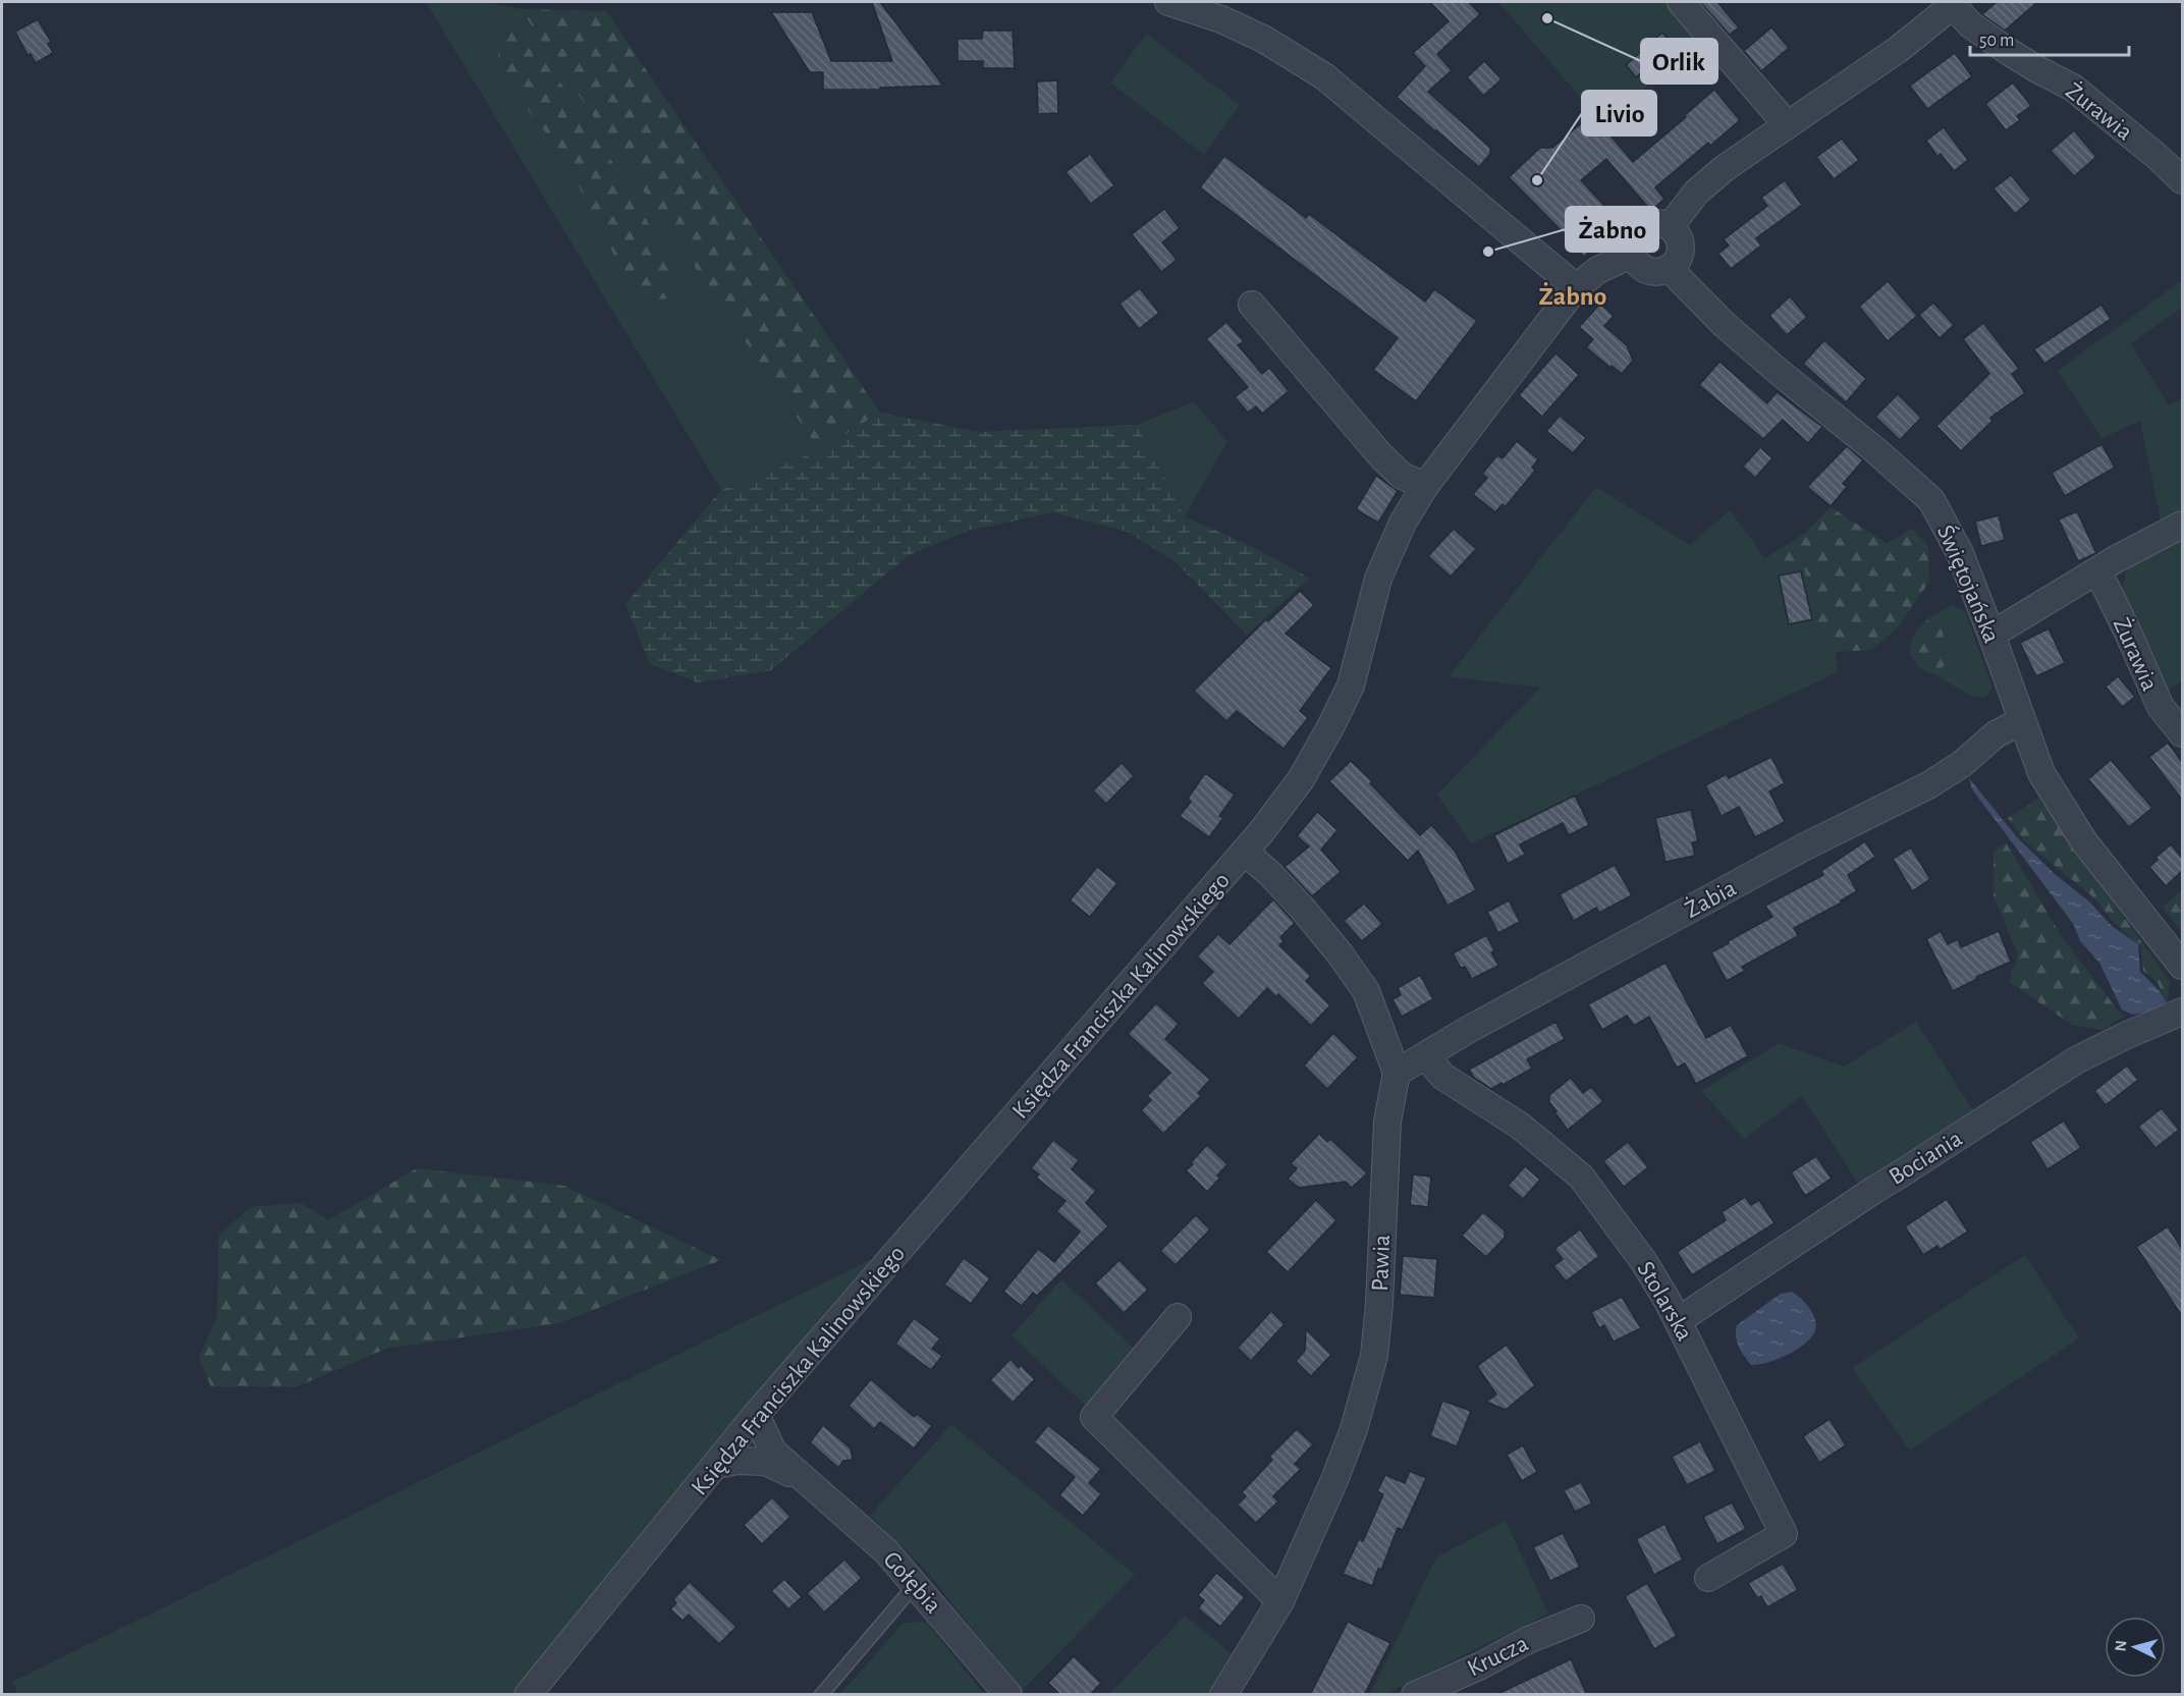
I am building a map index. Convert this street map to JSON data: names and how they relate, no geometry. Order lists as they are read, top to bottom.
{
  "streets": {
    "street": [
      "Żurawia",
      "Świętojańska",
      "Żabia",
      "Księdza Franciszka Kalinowskiego",
      "Bociania",
      "Pawia",
      "Stolarska",
      "Gołębia",
      "Krucza"
    ]
  },
  "crossings": [
    ["Świętojańska", "Żabia"],
    ["Świętojańska", "Księdza Franciszka Kalinowskiego"],
    ["Żabia", "Pawia"],
    ["Żabia", "Stolarska"],
    ["Księdza Franciszka Kalinowskiego", "Gołębia"],
    ["Bociania", "Stolarska"]
  ],
  "districts": ["Żabno"],
  "places": ["Orlik", "Livio", "Żabno"],
  "scale_bar": "50 m",
  "north": "left"
}
